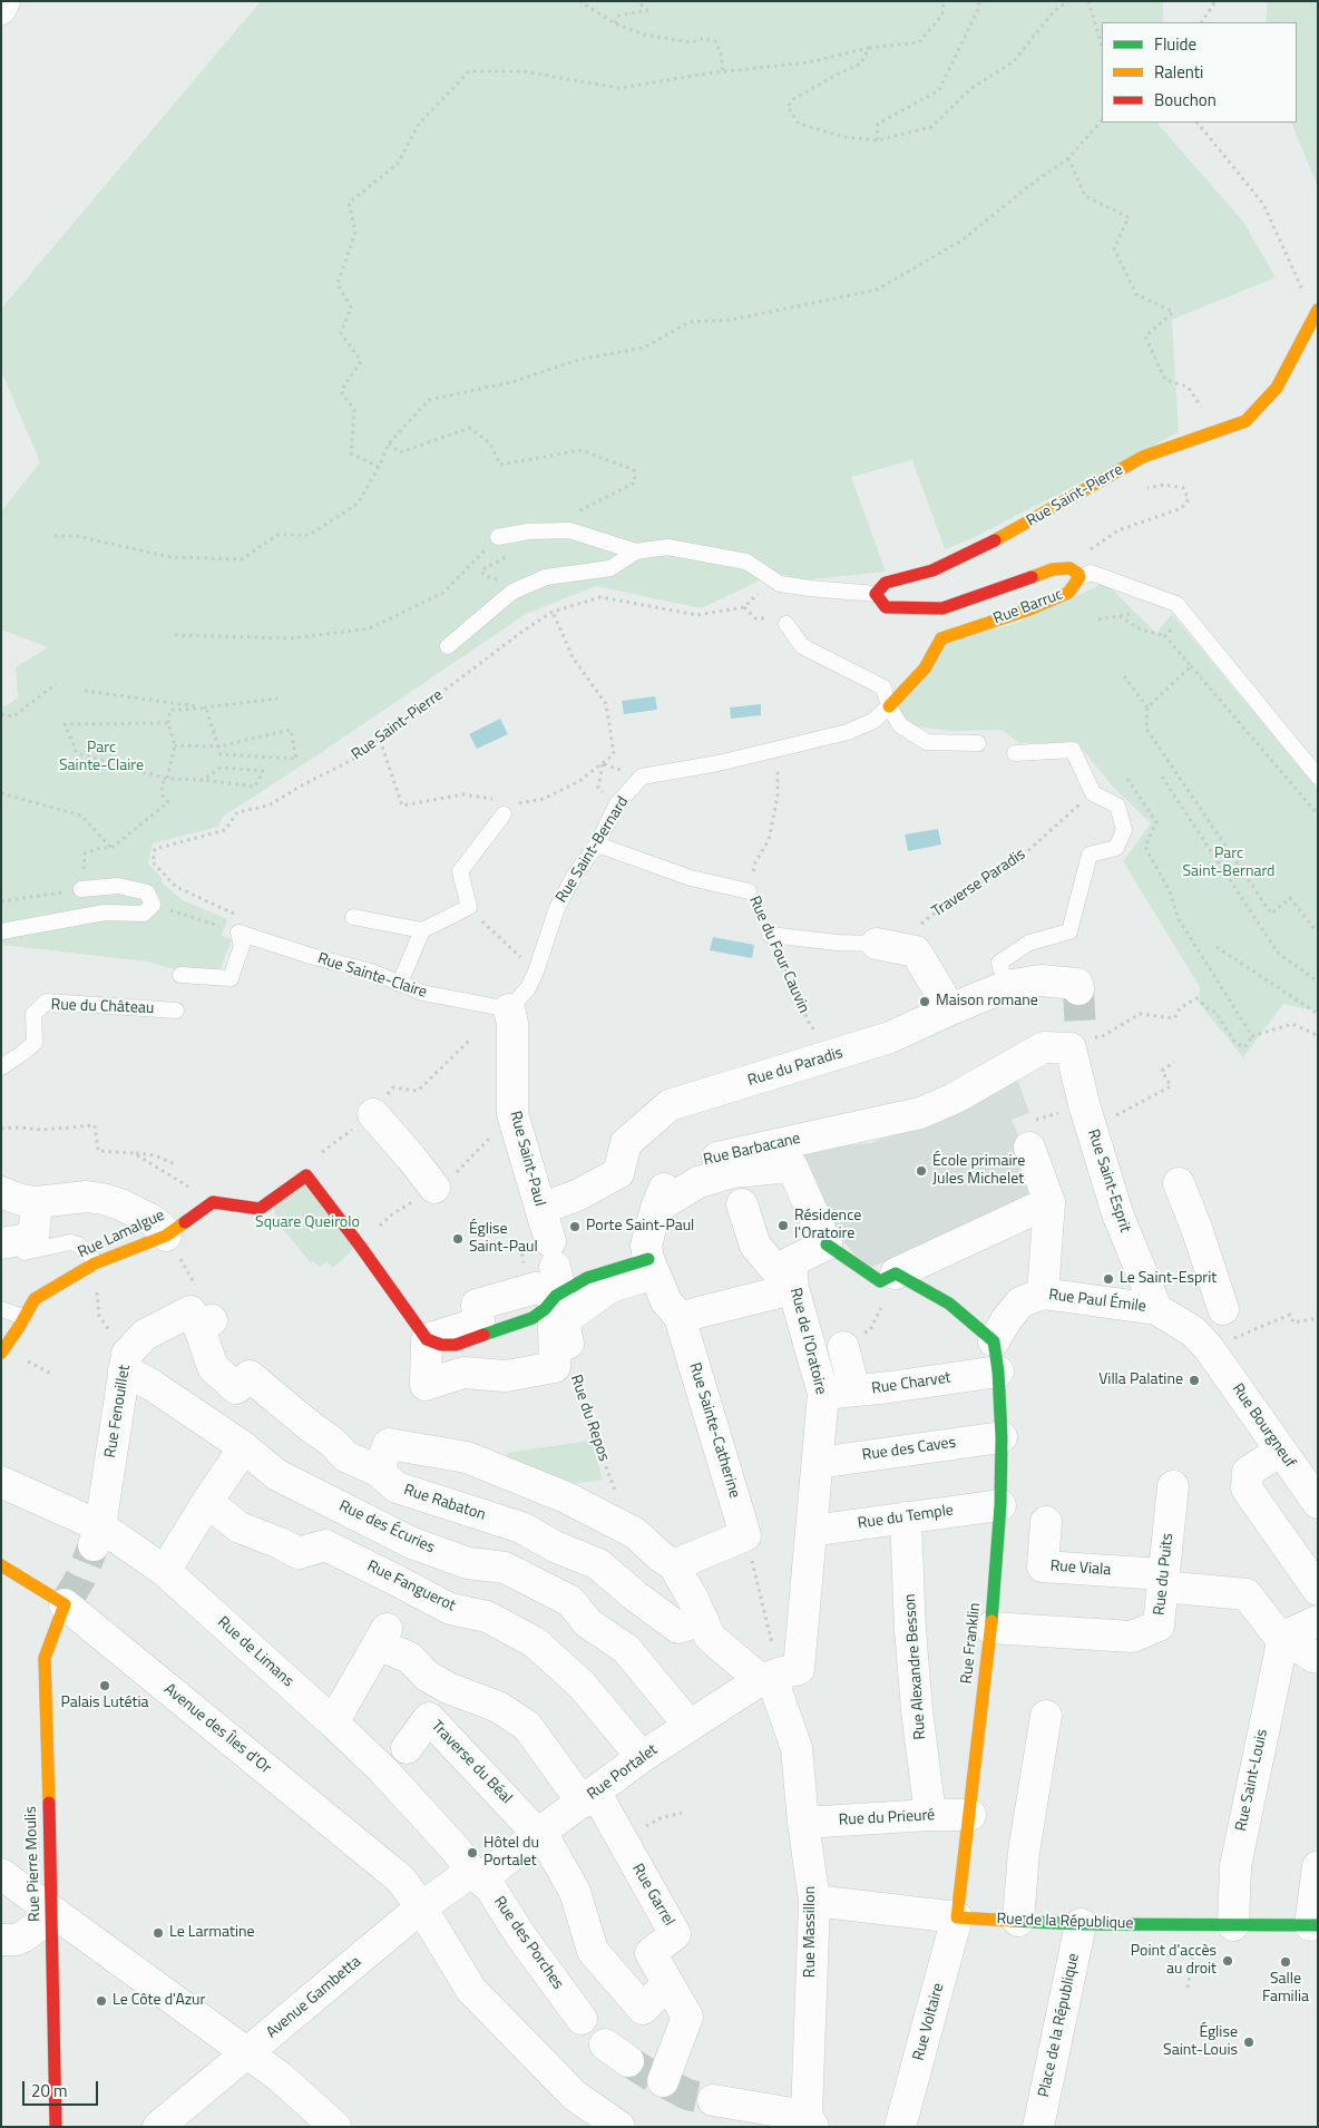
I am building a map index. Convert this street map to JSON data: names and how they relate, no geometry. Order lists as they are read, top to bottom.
{
  "streets": {
    "street": [
      "Rue Saint-Pierre",
      "Rue Barruc",
      "Rue du Paradis",
      "Rue Barbacane",
      "Rue Saint-Paul",
      "Rue Saint-Esprit",
      "Rue Lamalgue",
      "Rue Paul Émile",
      "Rue de l'Oratoire",
      "Rue Charvet",
      "Rue Fenouillet",
      "Rue Bourgneuf",
      "Rue Sainte-Catherine",
      "Rue des Caves",
      "Rue Rabaton",
      "Rue du Temple",
      "Rue des Écuries",
      "Rue Viala",
      "Rue du Puits",
      "Rue Fanguerot",
      "Rue Franklin",
      "Rue de Limans",
      "Rue Alexandre Besson",
      "Avenue des Îles d'Or",
      "Traverse du Béal",
      "Rue Portalet",
      "Rue Saint-Louis",
      "Rue du Prieuré",
      "Rue Pierre Moulis",
      "Rue Garrel",
      "Rue de la République",
      "Rue Massillon",
      "Rue des Porches",
      "Avenue Gambetta",
      "Rue Voltaire",
      "Place de la République"
    ],
    "lane": ["Rue Saint-Bernard", "Rue Sainte-Claire", "Rue du Château"],
    "path": ["Traverse Paradis", "Rue du Four Cauvin", "Rue du Repos"]
  },
  "crossings": [
    ["Rue Saint-Pierre", "Rue Barruc"],
    ["Rue Barruc", "Rue Saint-Bernard"],
    ["Rue Saint-Bernard", "Rue du Four Cauvin"],
    ["Rue Saint-Bernard", "Rue Sainte-Claire"],
    ["Rue Saint-Bernard", "Rue Saint-Paul"],
    ["Rue du Four Cauvin", "Rue du Paradis"],
    ["Rue Sainte-Claire", "Rue Saint-Paul"],
    ["Rue du Paradis", "Rue Saint-Paul"],
    ["Rue Barbacane", "Rue Saint-Esprit"],
    ["Rue Barbacane", "Rue Sainte-Catherine"],
    ["Rue Saint-Esprit", "Rue Paul Émile"],
    ["Rue Paul Émile", "Rue Bourgneuf"],
    ["Rue Paul Émile", "Rue Franklin"],
    ["Rue de l'Oratoire", "Rue Charvet"],
    ["Rue de l'Oratoire", "Rue des Caves"],
    ["Rue de l'Oratoire", "Rue du Temple"],
    ["Rue de l'Oratoire", "Rue Portalet"],
    ["Rue de l'Oratoire", "Rue Massillon"],
    ["Rue Charvet", "Rue Franklin"],
    ["Rue Fenouillet", "Rue Rabaton"],
    ["Rue Fenouillet", "Rue des Écuries"],
    ["Rue Fenouillet", "Rue de Limans"],
    ["Rue des Caves", "Rue Franklin"],
    ["Rue du Temple", "Rue Franklin"],
    ["Rue du Temple", "Rue Alexandre Besson"],
    ["Rue des Écuries", "Rue Portalet"],
    ["Rue Viala", "Rue du Puits"],
    ["Rue Viala", "Rue Saint-Louis"],
    ["Rue du Puits", "Rue Franklin"],
    ["Rue Fanguerot", "Rue Portalet"],
    ["Rue Franklin", "Rue du Prieuré"],
    ["Rue Franklin", "Rue de la République"],
    ["Rue Franklin", "Rue Voltaire"],
    ["Rue de Limans", "Traverse du Béal"],
    ["Rue de Limans", "Rue Portalet"],
    ["Rue de Limans", "Rue Garrel"],
    ["Rue de Limans", "Rue des Porches"],
    ["Rue de Limans", "Avenue Gambetta"],
    ["Rue Alexandre Besson", "Rue du Prieuré"],
    ["Avenue des Îles d'Or", "Rue Pierre Moulis"],
    ["Avenue des Îles d'Or", "Avenue Gambetta"],
    ["Traverse du Béal", "Rue Portalet"],
    ["Rue Portalet", "Rue Garrel"],
    ["Rue Portalet", "Rue Massillon"],
    ["Rue Portalet", "Rue des Porches"],
    ["Rue Portalet", "Avenue Gambetta"],
    ["Rue Saint-Louis", "Rue de la République"],
    ["Rue du Prieuré", "Rue Massillon"],
    ["Rue de la République", "Rue Massillon"],
    ["Rue de la République", "Rue Voltaire"],
    ["Rue de la République", "Place de la République"],
    ["Rue des Porches", "Avenue Gambetta"]
  ],
  "parks": ["Parc Sainte-Claire", "Parc Saint-Bernard", "Square Queirolo"],
  "places": [
    "Maison romane",
    "École primaire Jules Michelet",
    "Résidence l'Oratoire",
    "Porte Saint-Paul",
    "Église Saint-Paul",
    "Le Saint-Esprit",
    "Villa Palatine",
    "Palais Lutétia",
    "Hôtel du Portalet",
    "Le Larmatine",
    "Point d'accès au droit",
    "Salle Familia",
    "Le Côte d'Azur",
    "Église Saint-Louis"
  ],
  "legend": ["Fluide", "Ralenti", "Bouchon"],
  "scale_bar": "20 m"
}
